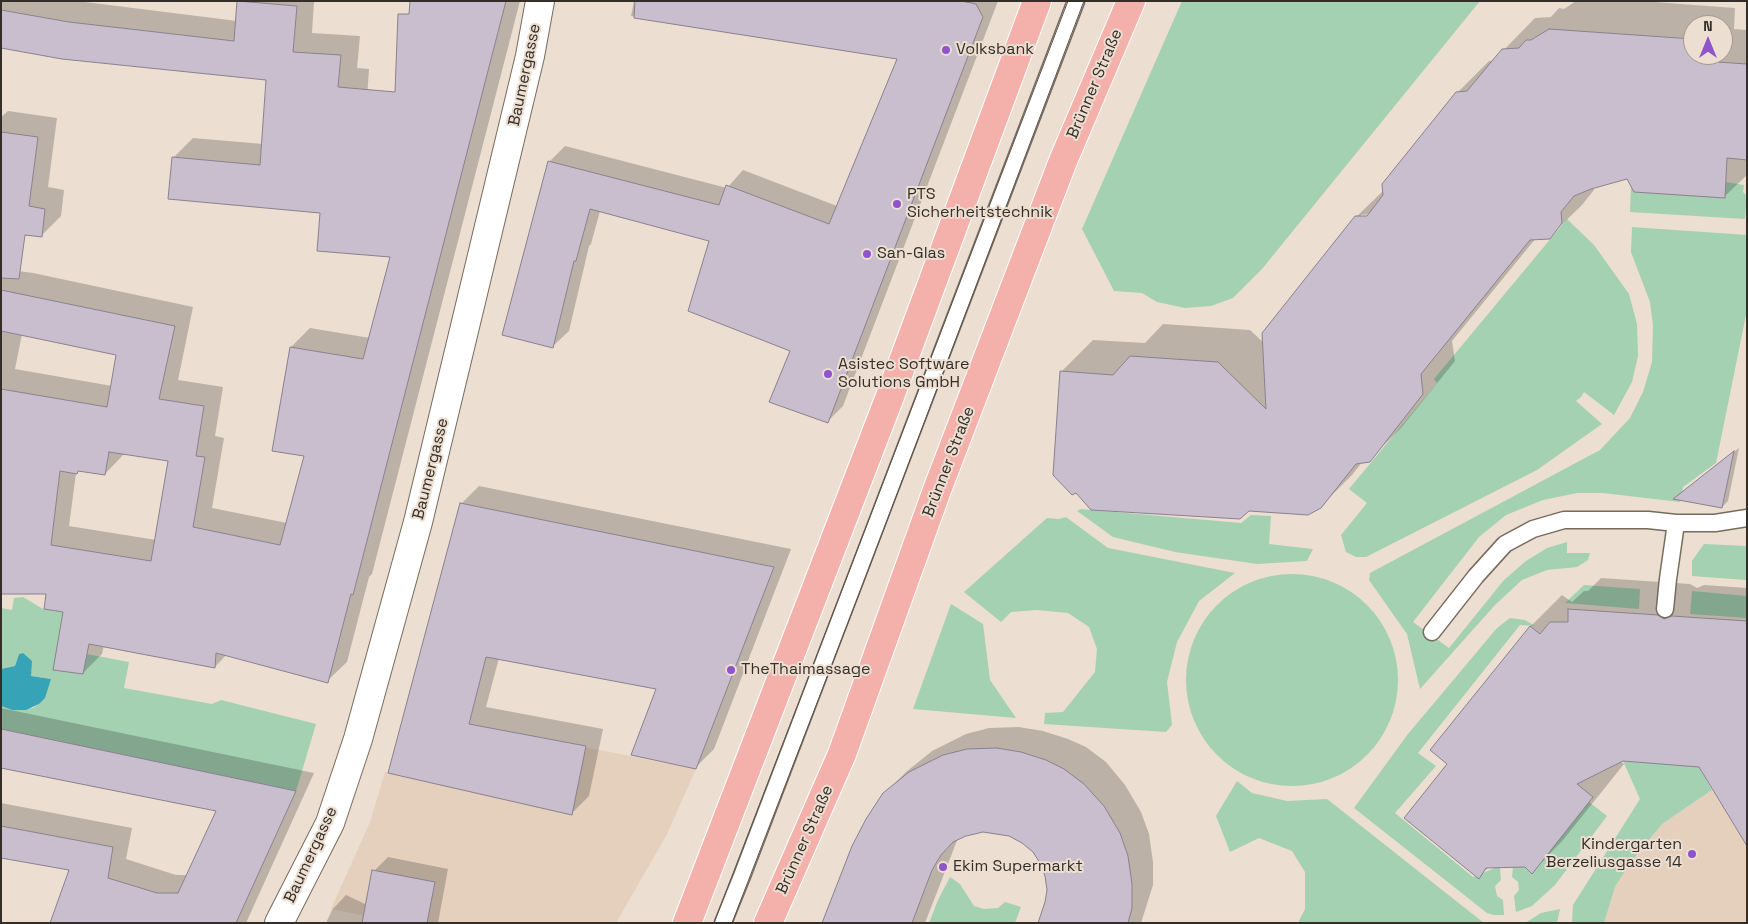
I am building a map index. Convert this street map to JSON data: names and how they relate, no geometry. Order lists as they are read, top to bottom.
{
  "streets": {
    "main road": ["Brünner Straße"],
    "street": ["Baumergasse"]
  },
  "places": [
    "Volksbank",
    "PTS Sicherheitstechnik",
    "San-Glas",
    "Asistec Software Solutions GmbH",
    "TheThaimassage",
    "Kindergarten Berzeliusgasse 14",
    "Ekim Supermarkt"
  ],
  "north": "top"
}
